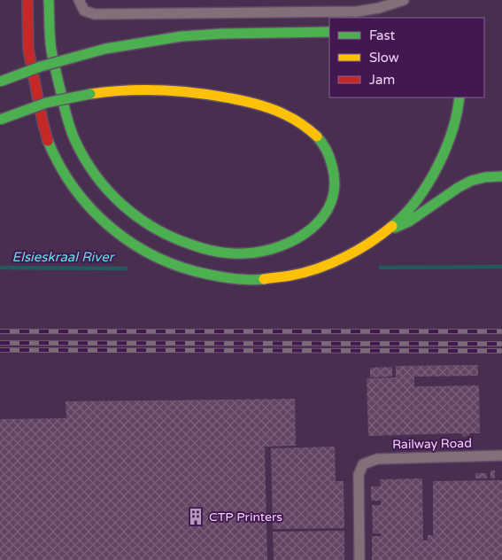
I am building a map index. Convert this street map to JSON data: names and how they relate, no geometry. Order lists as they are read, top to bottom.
{
  "streets": {
    "street": ["Railway Road"]
  },
  "water": ["Elsieskraal River"],
  "places": {
    "building": ["CTP Printers"]
  },
  "legend": ["Fast", "Slow", "Jam"]
}
